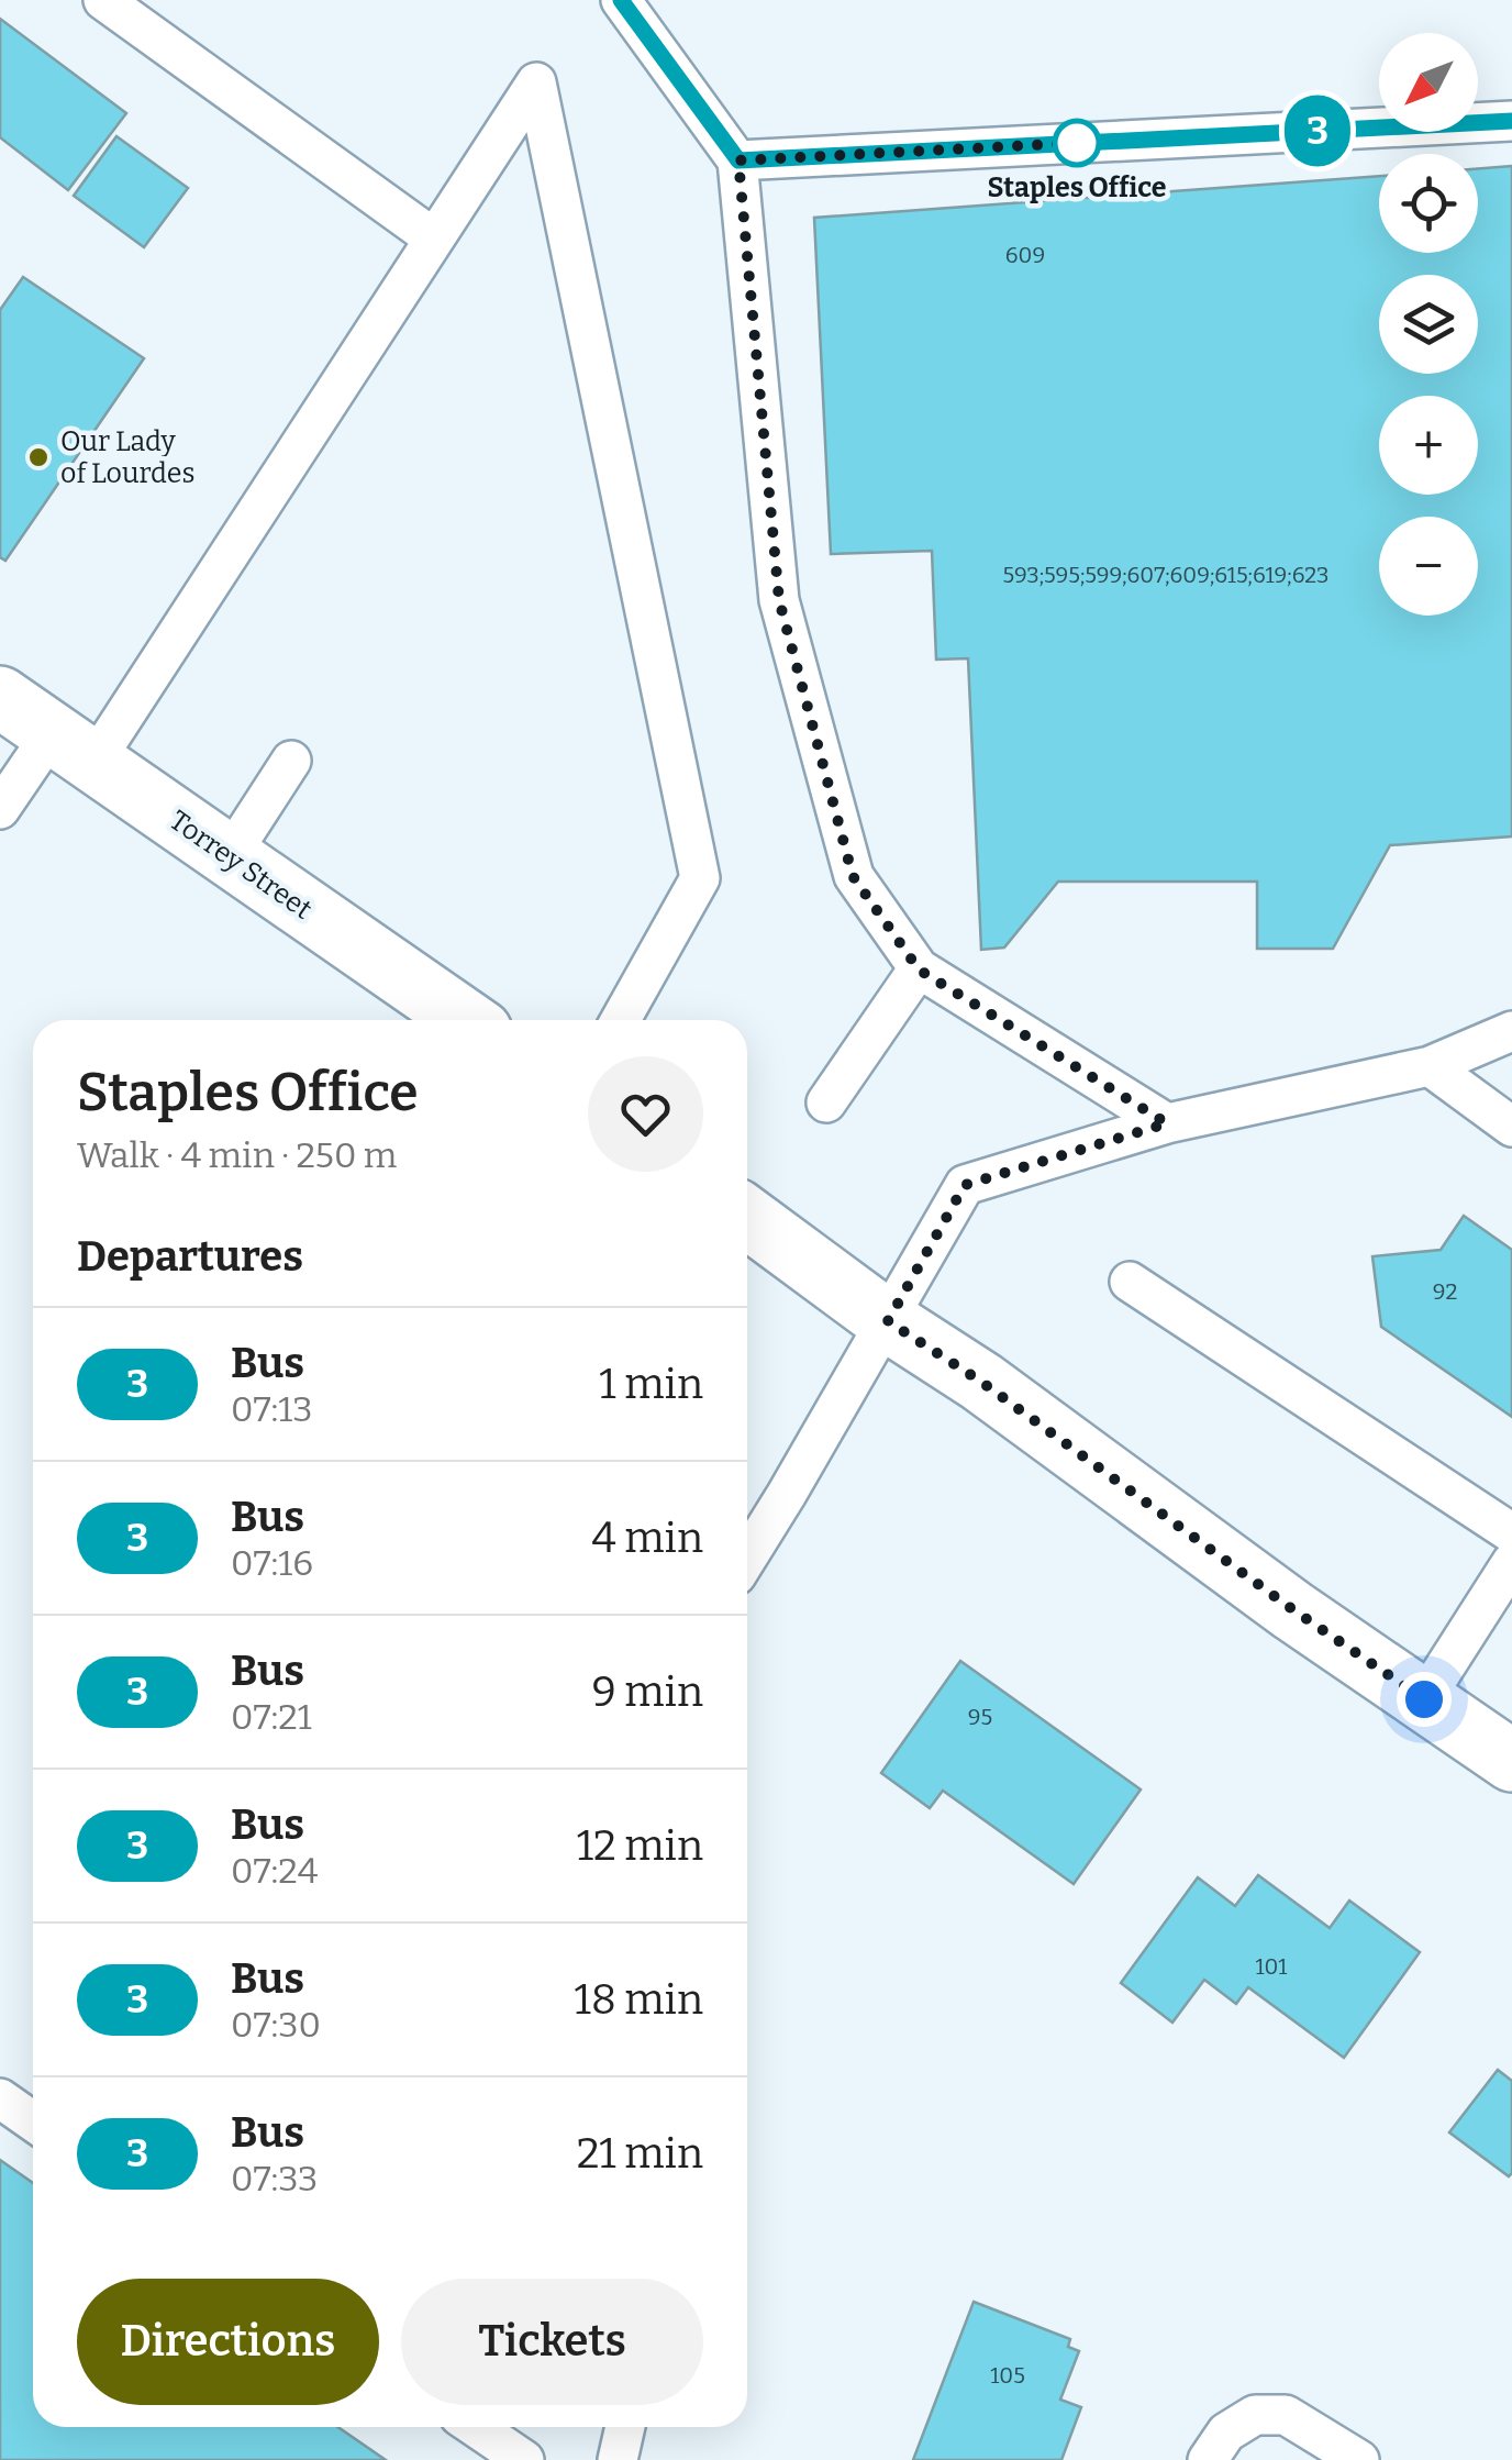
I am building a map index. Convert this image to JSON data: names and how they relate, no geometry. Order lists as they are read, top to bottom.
{
  "streets": {
    "main road": ["Torrey Street"]
  },
  "places": ["Staples Office", "Our Lady of Lourdes"],
  "lines": ["bus line 3"],
  "house_numbers": [
    "609",
    "593;595;599;607;609;615;619;623",
    "92",
    "95",
    "101",
    "105"
  ],
  "north": "bottom left",
  "page": {
    "on_map": "3",
    "map_buttons": ["+", "−"],
    "heading": [
      ["Staples Office", "Walk · 4 min · 250 m"],
      "Departures"
    ],
    "list": [
      {
        "mark": "3",
        "name": "Bus",
        "note": "07:13",
        "value": "1 min"
      },
      {
        "mark": "3",
        "name": "Bus",
        "note": "07:16",
        "value": "4 min"
      },
      {
        "mark": "3",
        "name": "Bus",
        "note": "07:21",
        "value": "9 min"
      },
      {
        "mark": "3",
        "name": "Bus",
        "note": "07:24",
        "value": "12 min"
      },
      {
        "mark": "3",
        "name": "Bus",
        "note": "07:30",
        "value": "18 min"
      },
      {
        "mark": "3",
        "name": "Bus",
        "note": "07:33",
        "value": "21 min"
      }
    ],
    "buttons": ["Directions", "Tickets"]
  }
}
